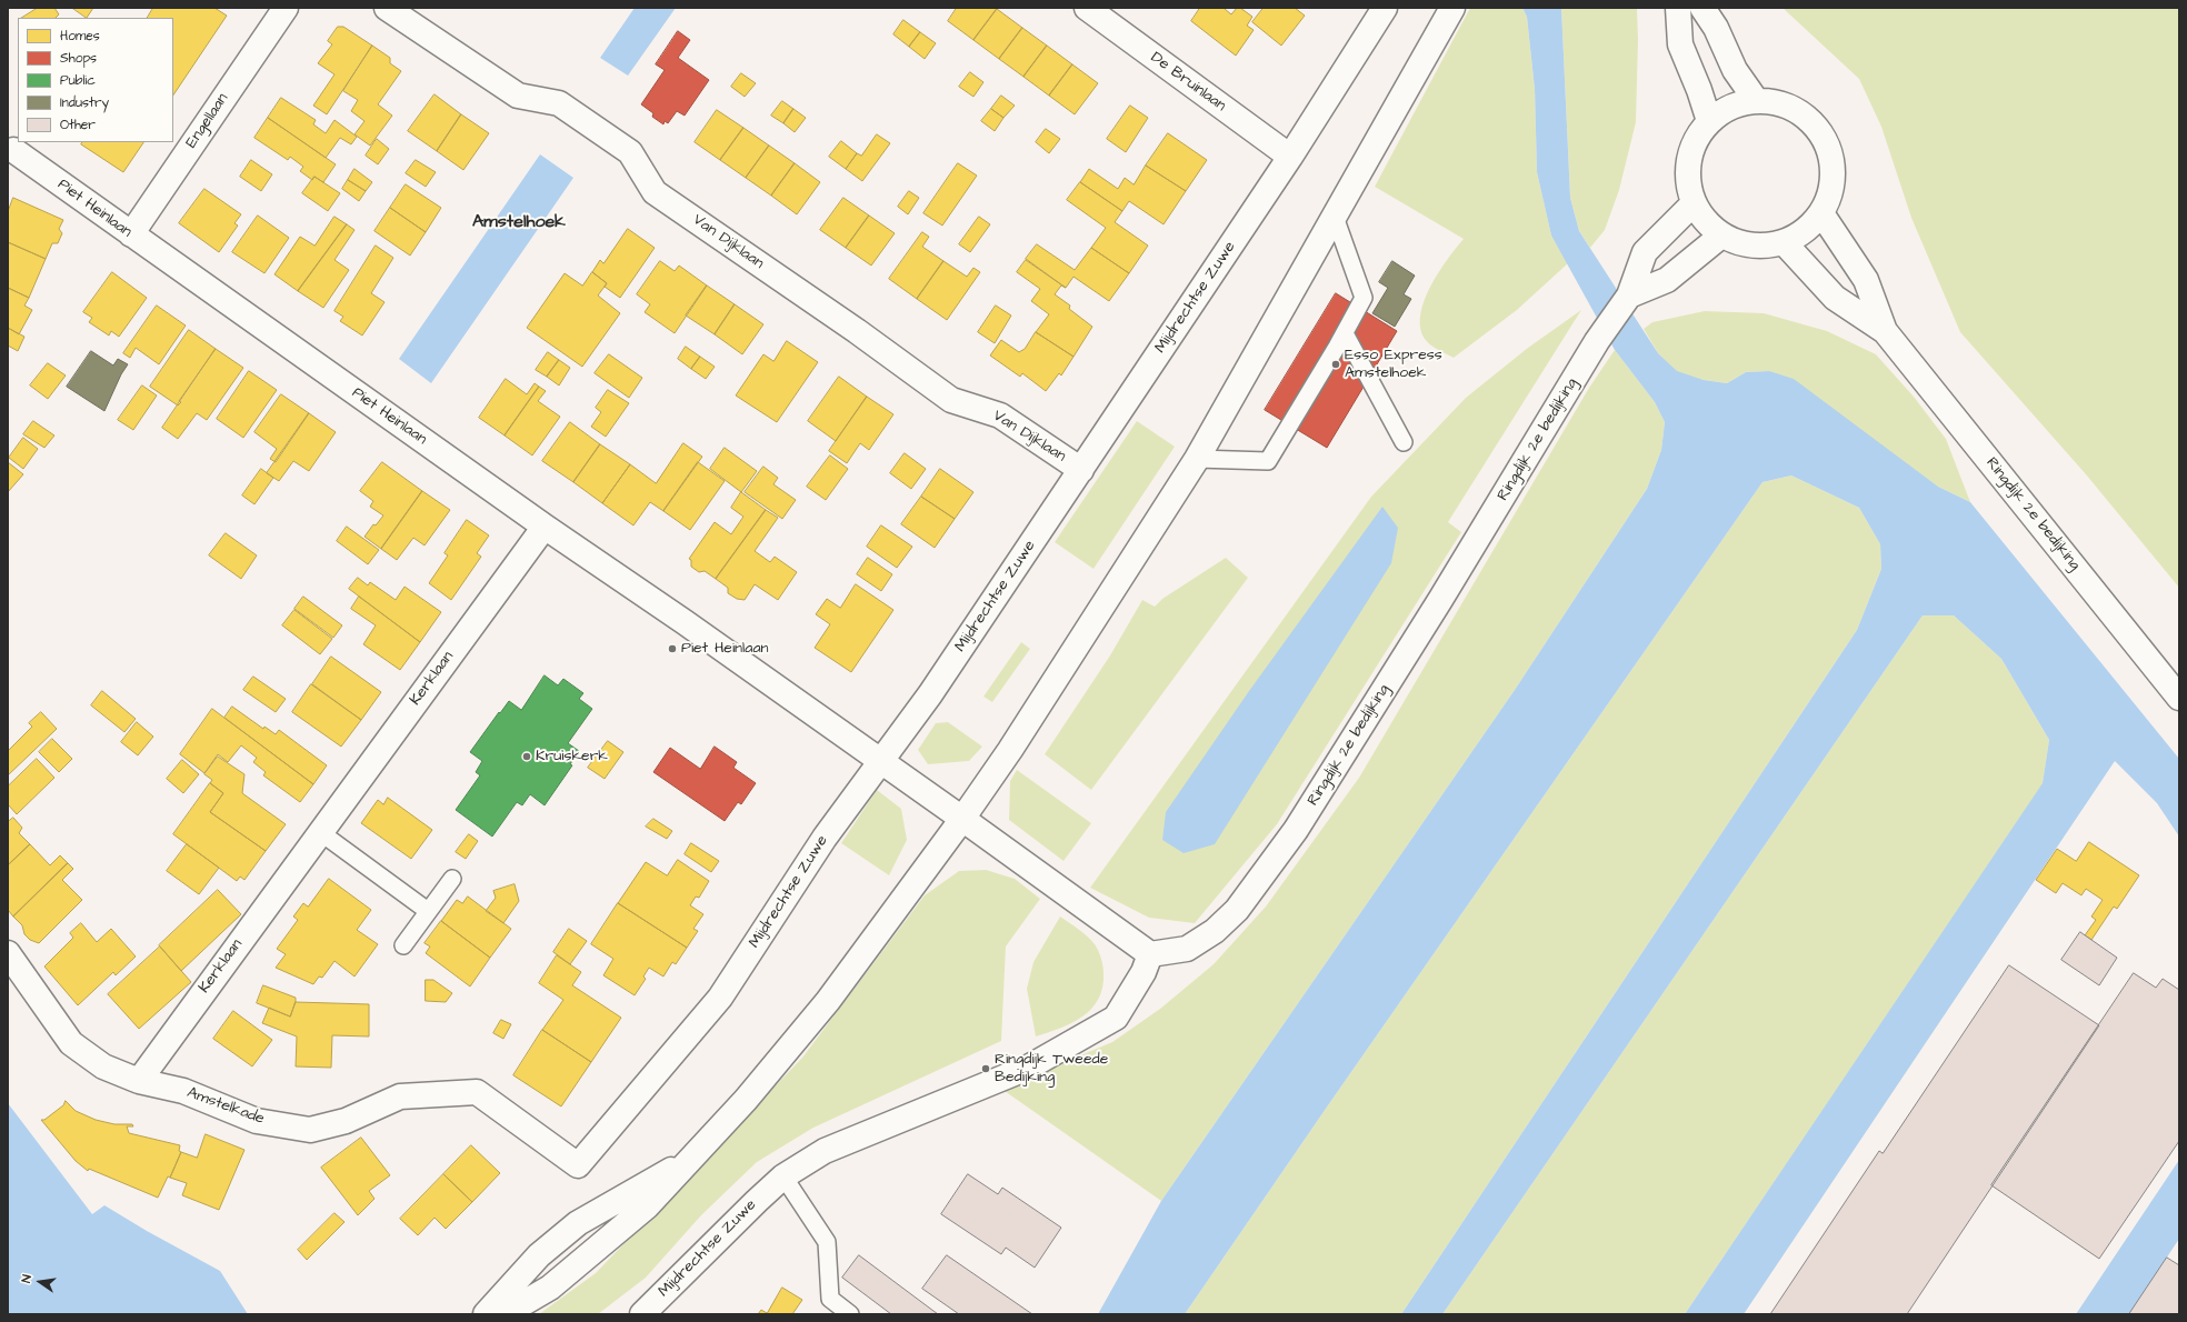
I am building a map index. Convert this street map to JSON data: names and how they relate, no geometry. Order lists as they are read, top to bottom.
{
  "streets": {
    "street": [
      "De Bruinlaan",
      "Engellaan",
      "Piet Heinlaan",
      "Van Dijklaan",
      "Mijdrechtse Zuwe",
      "Ringdijk 2e bedijking",
      "Kerklaan",
      "Amstelkade"
    ]
  },
  "crossings": [
    ["De Bruinlaan", "Mijdrechtse Zuwe"],
    ["Engellaan", "Piet Heinlaan"],
    ["Piet Heinlaan", "Mijdrechtse Zuwe"],
    ["Piet Heinlaan", "Kerklaan"],
    ["Van Dijklaan", "Mijdrechtse Zuwe"],
    ["Mijdrechtse Zuwe", "Ringdijk 2e bedijking"],
    ["Mijdrechtse Zuwe", "Amstelkade"],
    ["Kerklaan", "Amstelkade"]
  ],
  "districts": ["Amstelhoek"],
  "places": [
    "Esso Express Amstelhoek",
    "Piet Heinlaan",
    "Kruiskerk",
    "Ringdijk Tweede Bedijking"
  ],
  "legend": [
    "Homes",
    "Shops",
    "Public",
    "Industry",
    "Other"
  ],
  "north": "left"
}
